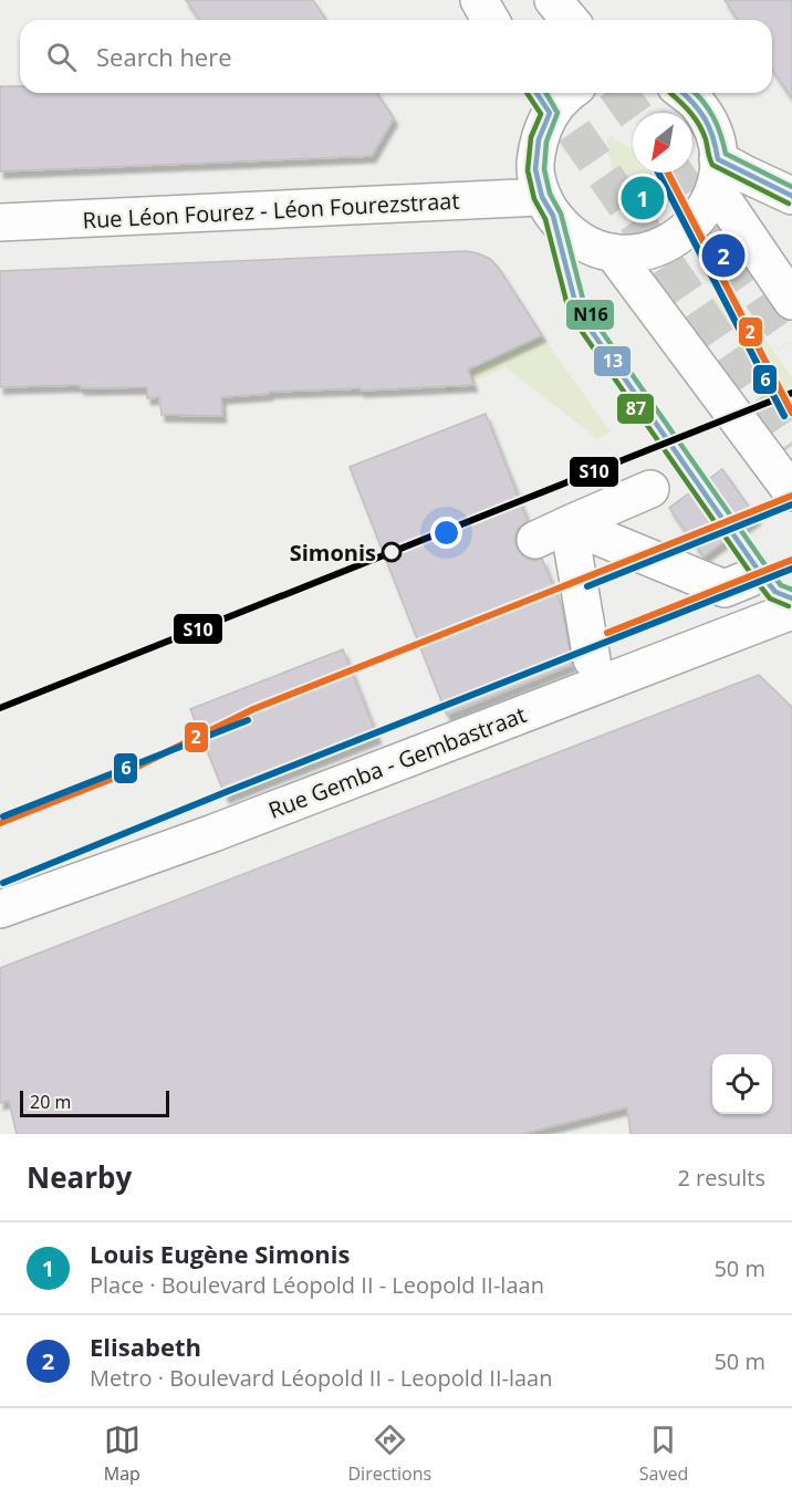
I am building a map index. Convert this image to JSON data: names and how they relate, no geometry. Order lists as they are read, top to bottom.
{
  "streets": {
    "street": ["Rue Léon Fourez - Léon Fourezstraat", "Rue Gemba - Gembastraat"]
  },
  "places": ["Simonis"],
  "lines": [
    "transit line 13",
    "transit line 87",
    "transit line N16",
    "metro line 2",
    "transit line 6",
    "transit line S10"
  ],
  "scale_bar": "20 m",
  "north": "bottom left",
  "page": {
    "search": "Search here",
    "pins": ["1", "2"],
    "scale": "20 m",
    "heading": ["Nearby", "2 results"],
    "list": [
      {
        "mark": "1",
        "name": "Louis Eugène Simonis",
        "note": "Place · Boulevard Léopold II - Leopold II-laan",
        "value": "50 m"
      },
      {
        "mark": "2",
        "name": "Elisabeth",
        "note": "Metro · Boulevard Léopold II - Leopold II-laan",
        "value": "50 m"
      }
    ],
    "nav": ["Map", "Directions", "Saved"]
  }
}
